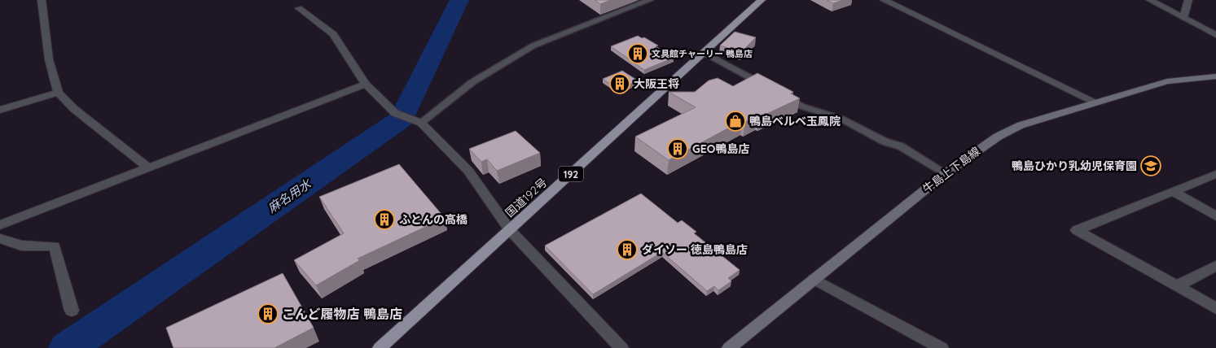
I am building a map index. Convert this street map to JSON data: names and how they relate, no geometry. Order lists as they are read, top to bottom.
{
  "streets": {
    "highway": ["192", "国道192号"],
    "main road": ["牛島上下島線"]
  },
  "water": ["麻名用水"],
  "places": {
    "building": [
      "文具館チャーリー 鴨島店",
      "大阪王将",
      "GEO鴨島店",
      "ふとんの高橋",
      "ダイソー 徳島鴨島店",
      "こんど履物店 鴨島店"
    ],
    "shop": ["鴨島ベルベ玉鳳院"],
    "school or university": ["鴨島ひかり乳幼児保育園"]
  }
}
